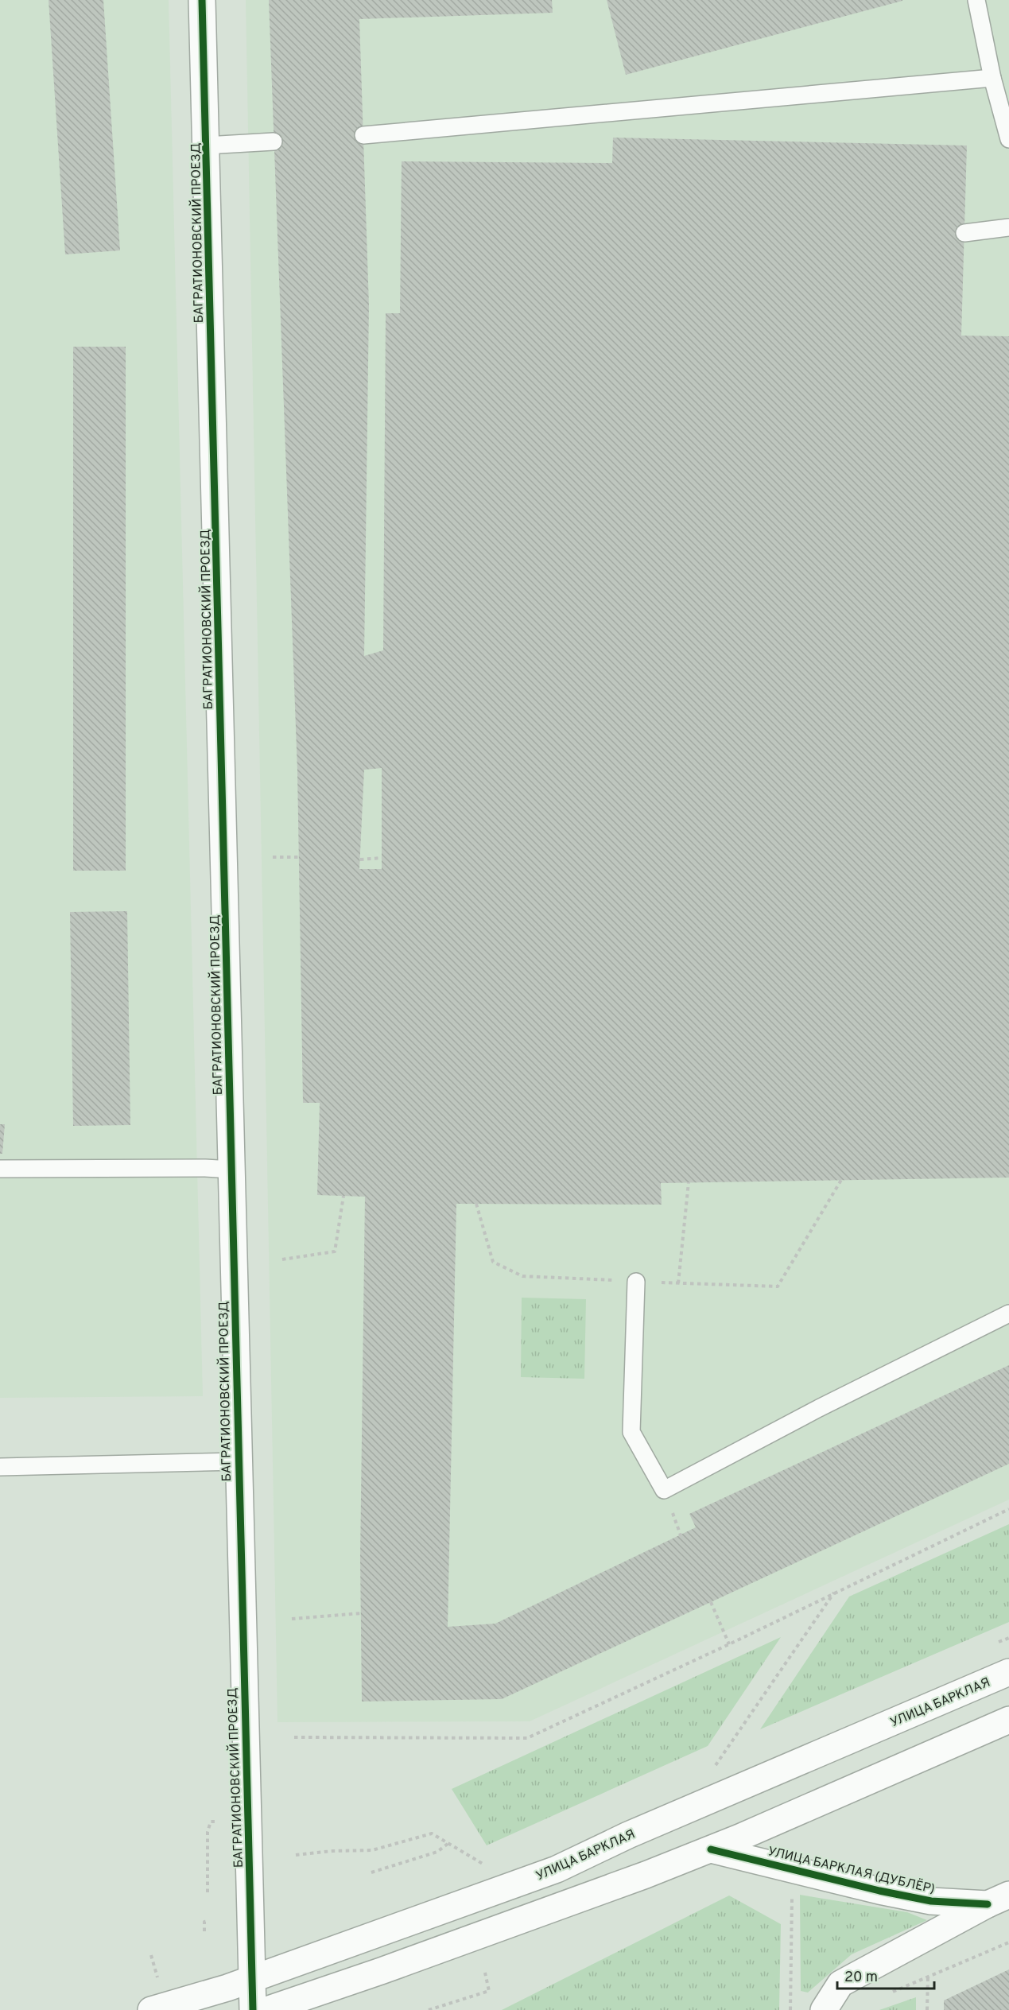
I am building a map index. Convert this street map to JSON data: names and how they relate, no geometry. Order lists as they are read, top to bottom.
{
  "streets": {
    "street": ["БАГРАТИОНОВСКИЙ ПРОЕЗД", "УЛИЦА БАРКЛАЯ", "УЛИЦА БАРКЛАЯ (ДУБЛЁР)"]
  },
  "crossings": [
    ["БАГРАТИОНОВСКИЙ ПРОЕЗД", "УЛИЦА БАРКЛАЯ"]
  ],
  "scale_bar": "20 m"
}
